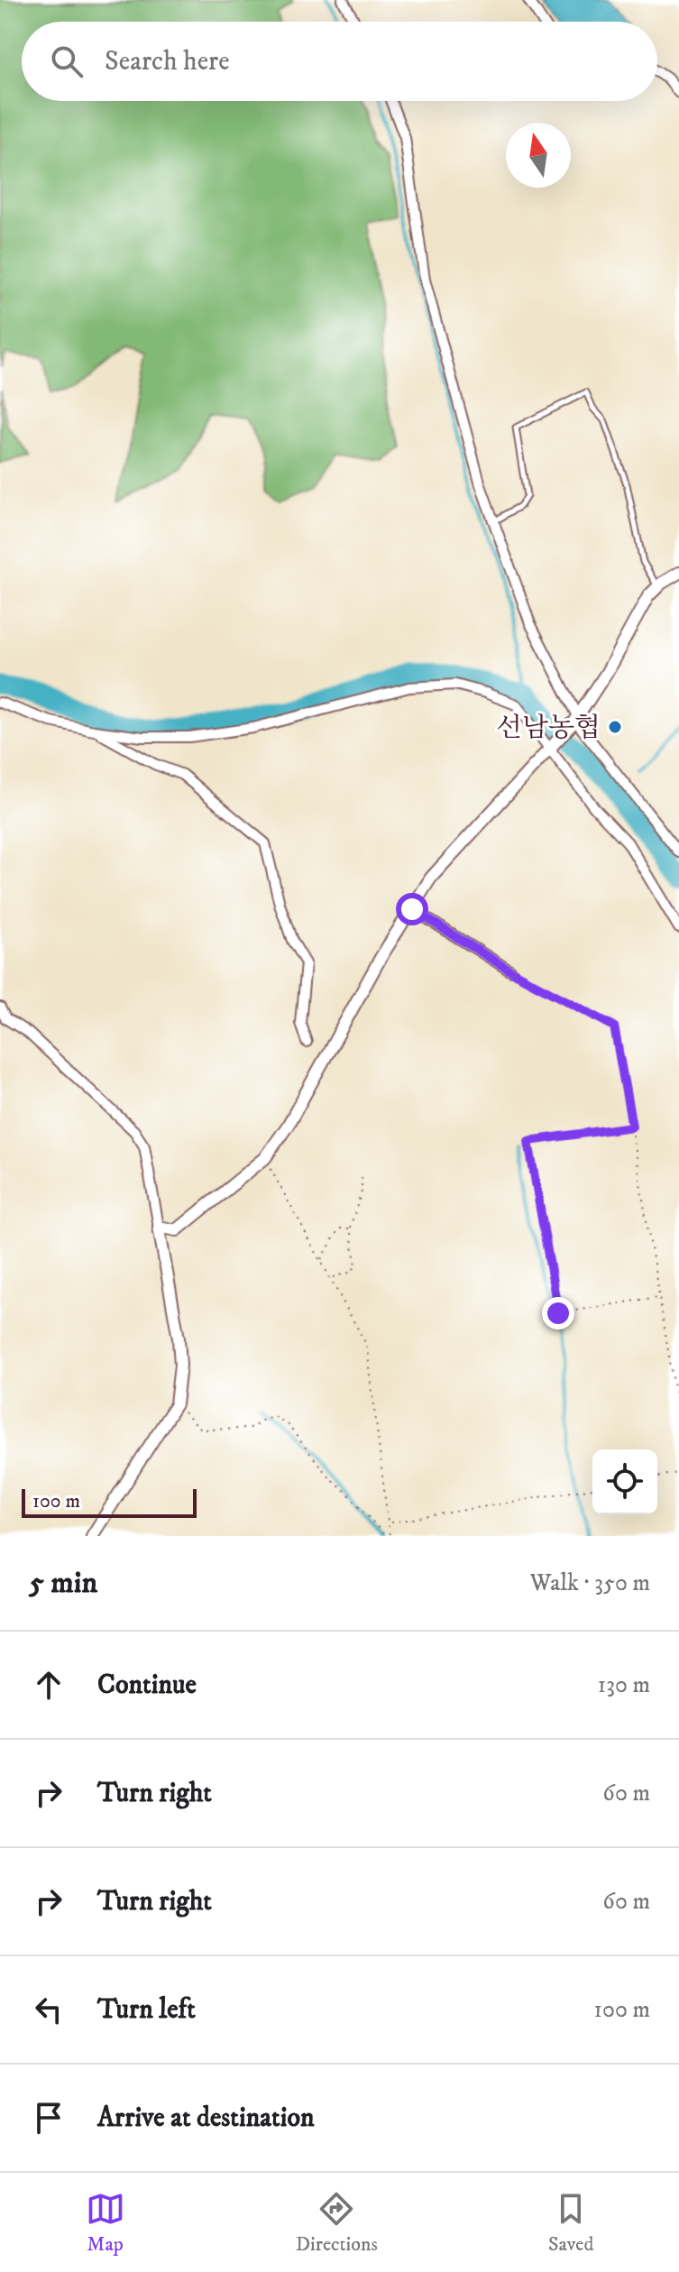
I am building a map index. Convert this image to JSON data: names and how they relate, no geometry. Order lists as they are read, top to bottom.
{
  "places": ["선남농협"],
  "scale_bar": "100 m",
  "north": "top",
  "page": {
    "search": "Search here",
    "scale": "100 m",
    "heading": ["5 min", "Walk · 350 m"],
    "list": [
      ["Continue", "130 m"],
      ["Turn right", "60 m"],
      ["Turn right", "60 m"],
      ["Turn left", "100 m"],
      "Arrive at destination"
    ],
    "nav": ["Map", "Directions", "Saved"]
  }
}
